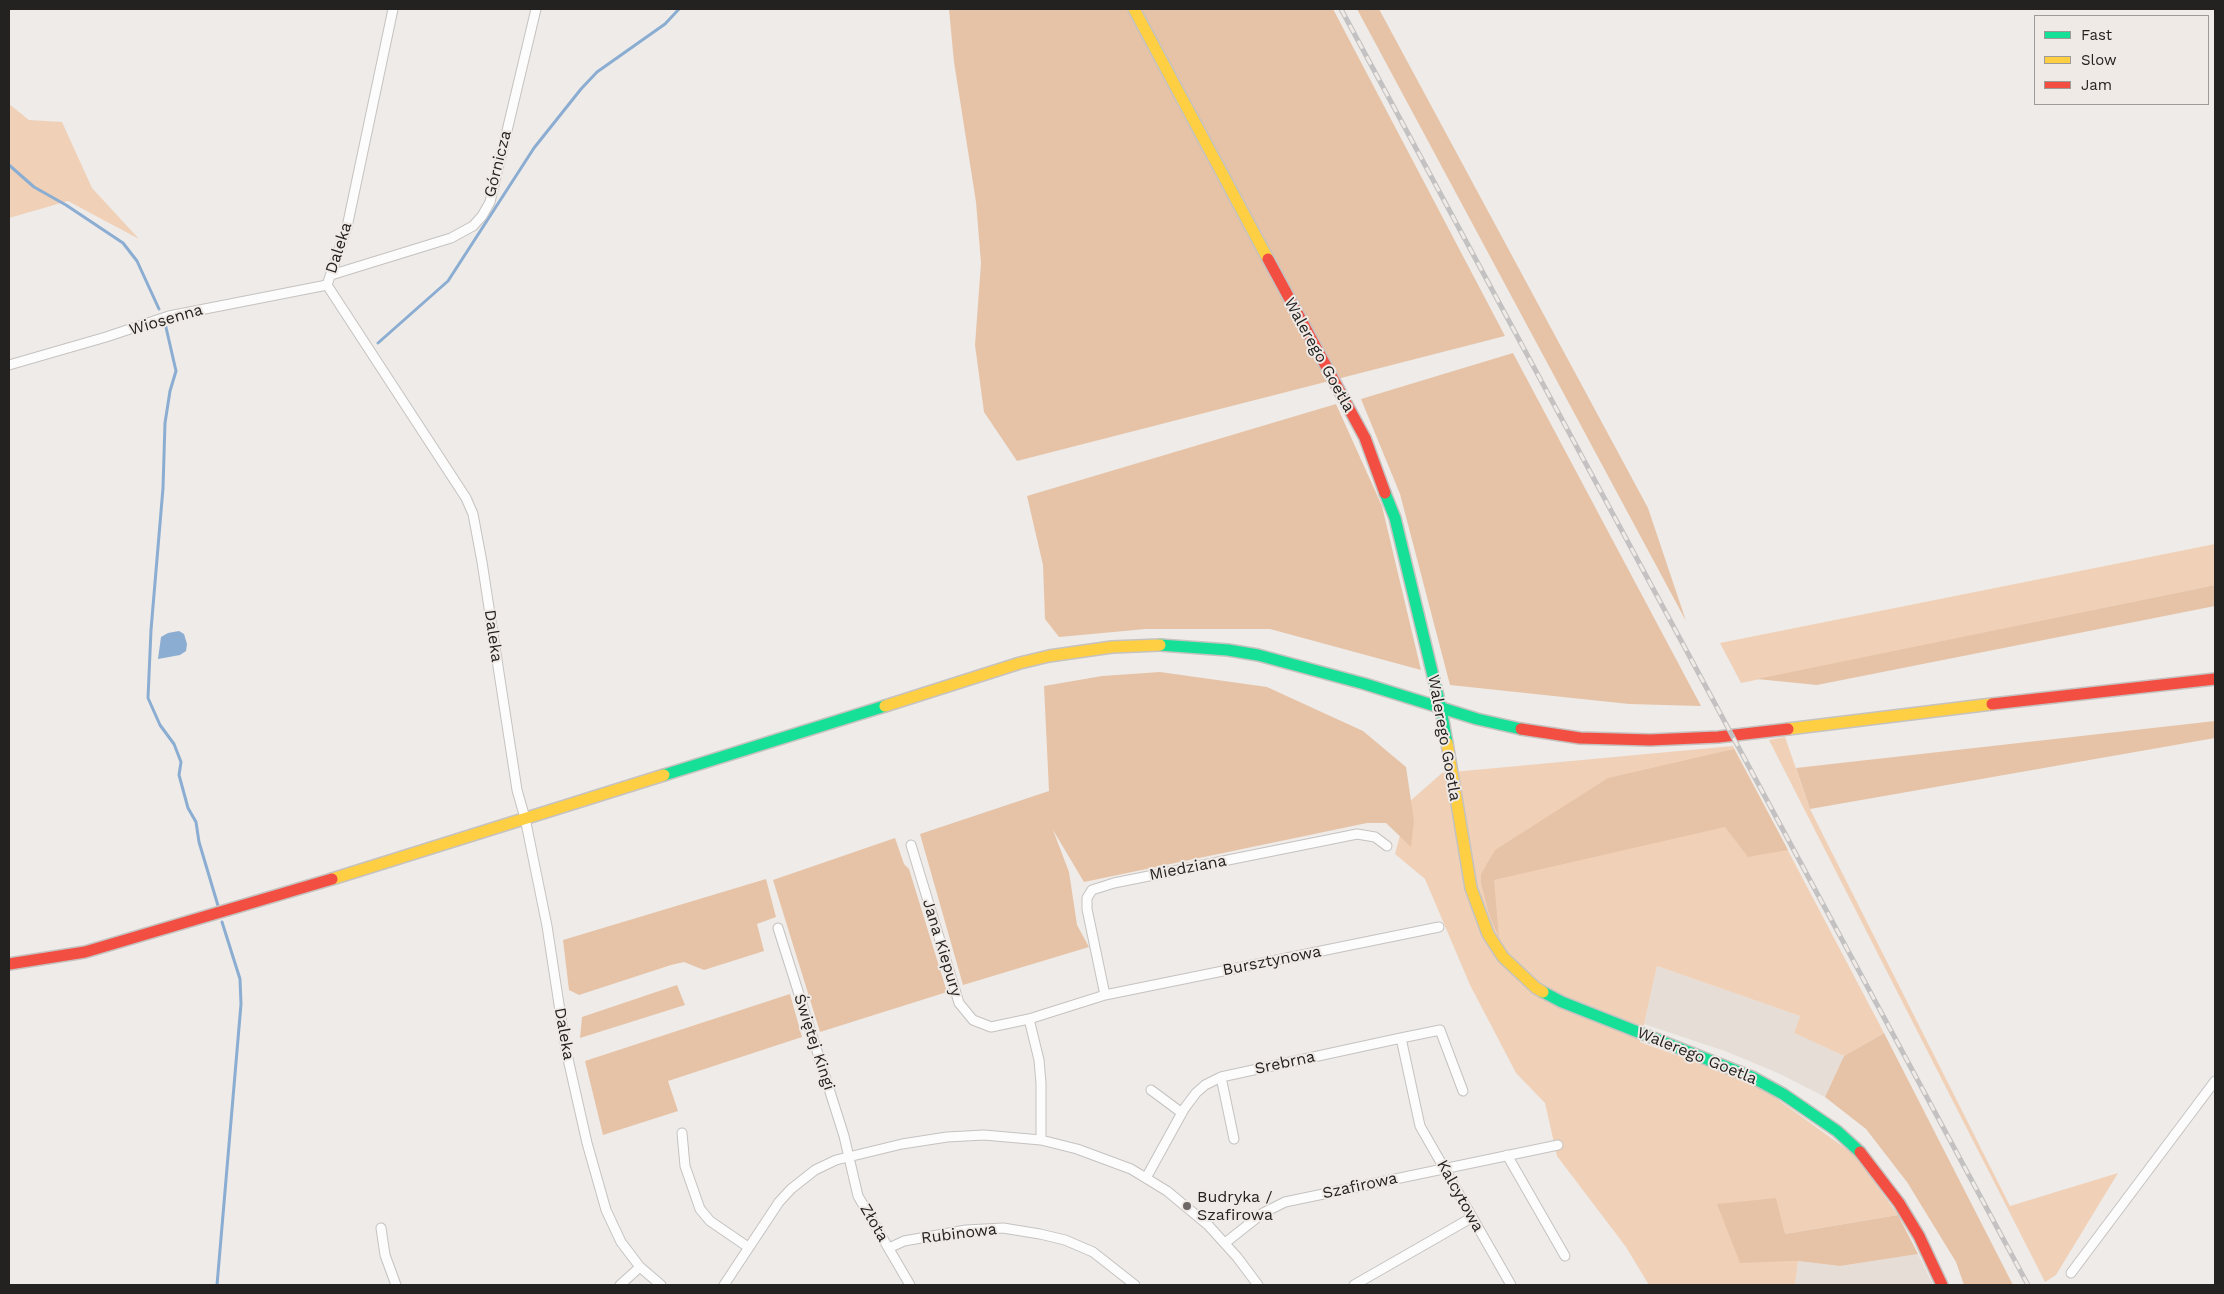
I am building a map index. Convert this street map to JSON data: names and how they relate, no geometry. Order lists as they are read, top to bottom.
{
  "streets": {
    "main road": ["Walerego Goetla"],
    "street": [
      "Górnicza",
      "Daleka",
      "Wiosenna",
      "Miedziana",
      "Jana Kiepury",
      "Bursztynowa",
      "Świętej Kingi",
      "Srebrna",
      "Szafirowa",
      "Kalcytowa",
      "Złota",
      "Rubinowa"
    ]
  },
  "crossings": [
    ["Górnicza", "Daleka"],
    ["Daleka", "Wiosenna"],
    ["Miedziana", "Jana Kiepury"],
    ["Miedziana", "Bursztynowa"],
    ["Jana Kiepury", "Bursztynowa"],
    ["Świętej Kingi", "Złota"],
    ["Srebrna", "Kalcytowa"],
    ["Szafirowa", "Kalcytowa"],
    ["Złota", "Rubinowa"]
  ],
  "places": ["Budryka / Szafirowa"],
  "legend": ["Fast", "Slow", "Jam"]
}
